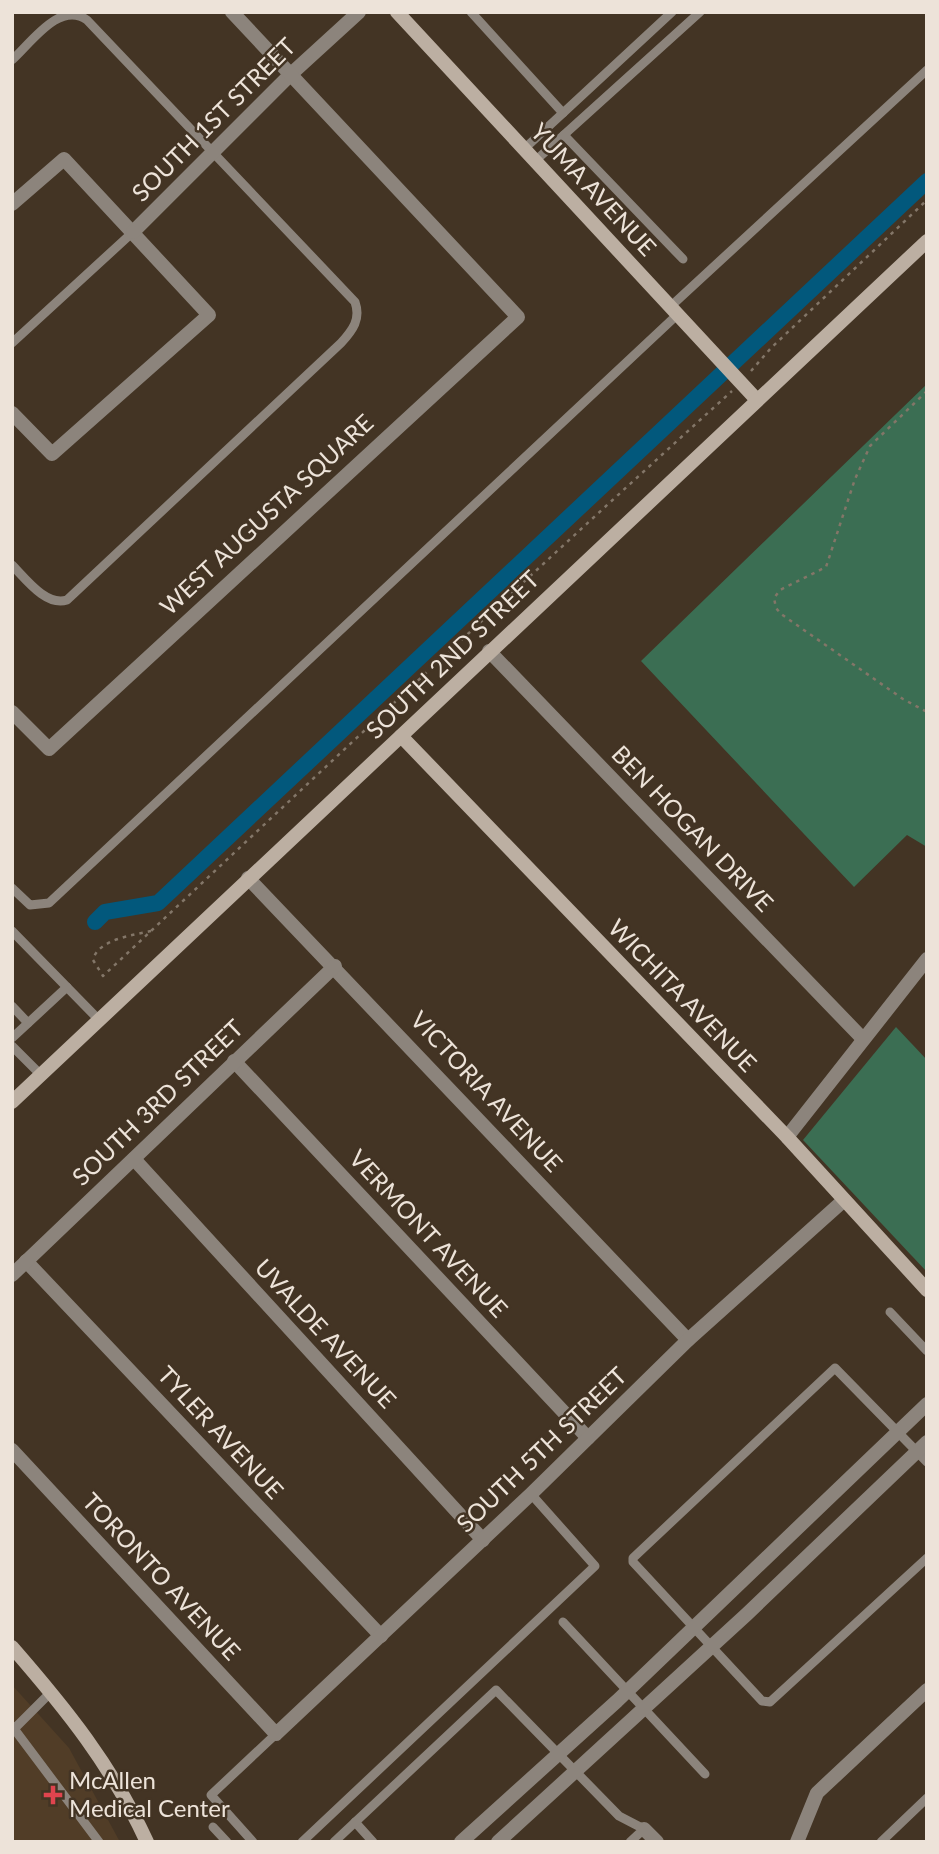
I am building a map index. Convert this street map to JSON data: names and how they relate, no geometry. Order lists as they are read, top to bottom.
{
  "streets": {
    "main road": ["YUMA AVENUE", "SOUTH 2ND STREET", "WICHITA AVENUE"],
    "street": [
      "SOUTH 1ST STREET",
      "WEST AUGUSTA SQUARE",
      "BEN HOGAN DRIVE",
      "VICTORIA AVENUE",
      "SOUTH 3RD STREET",
      "VERMONT AVENUE",
      "UVALDE AVENUE",
      "TYLER AVENUE",
      "SOUTH 5TH STREET",
      "TORONTO AVENUE"
    ]
  },
  "crossings": [
    ["SOUTH 1ST STREET", "WEST AUGUSTA SQUARE"],
    ["YUMA AVENUE", "SOUTH 2ND STREET"],
    ["SOUTH 2ND STREET", "BEN HOGAN DRIVE"],
    ["SOUTH 2ND STREET", "WICHITA AVENUE"],
    ["SOUTH 2ND STREET", "VICTORIA AVENUE"],
    ["WICHITA AVENUE", "SOUTH 5TH STREET"],
    ["VICTORIA AVENUE", "SOUTH 3RD STREET"],
    ["VICTORIA AVENUE", "SOUTH 5TH STREET"],
    ["SOUTH 3RD STREET", "VERMONT AVENUE"],
    ["SOUTH 3RD STREET", "UVALDE AVENUE"],
    ["SOUTH 3RD STREET", "TYLER AVENUE"],
    ["VERMONT AVENUE", "SOUTH 5TH STREET"],
    ["UVALDE AVENUE", "SOUTH 5TH STREET"],
    ["TYLER AVENUE", "SOUTH 5TH STREET"],
    ["SOUTH 5TH STREET", "TORONTO AVENUE"]
  ],
  "places": {
    "health": ["McAllen Medical Center"]
  }
}
